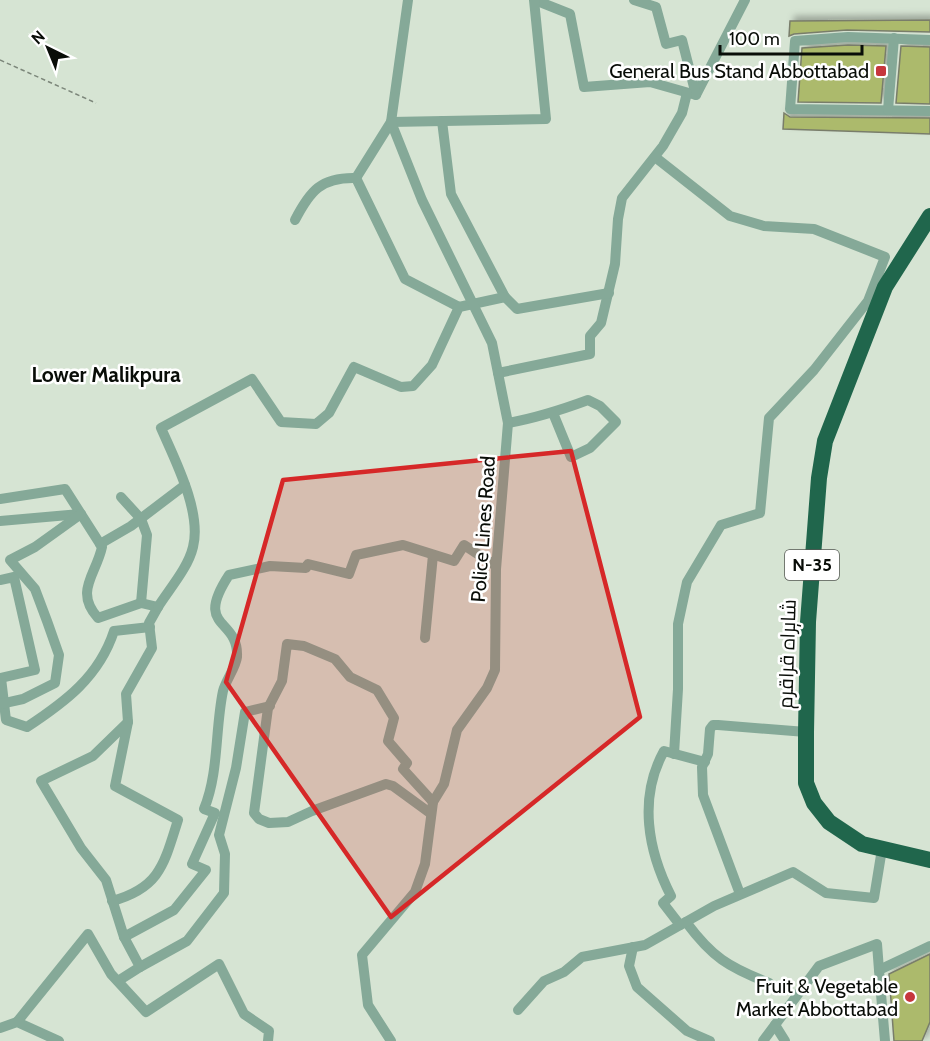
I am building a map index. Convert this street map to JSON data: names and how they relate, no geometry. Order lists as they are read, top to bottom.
{
  "streets": {
    "highway": ["N-35", "شاہراہ قراقرم"],
    "street": ["Police Lines Road"]
  },
  "districts": ["Lower Malikpura"],
  "places": {
    "transit": ["General Bus Stand Abbottabad"],
    "other": ["Fruit & Vegetable Market Abbottabad"]
  },
  "scale_bar": "100 m",
  "north": "top left"
}
